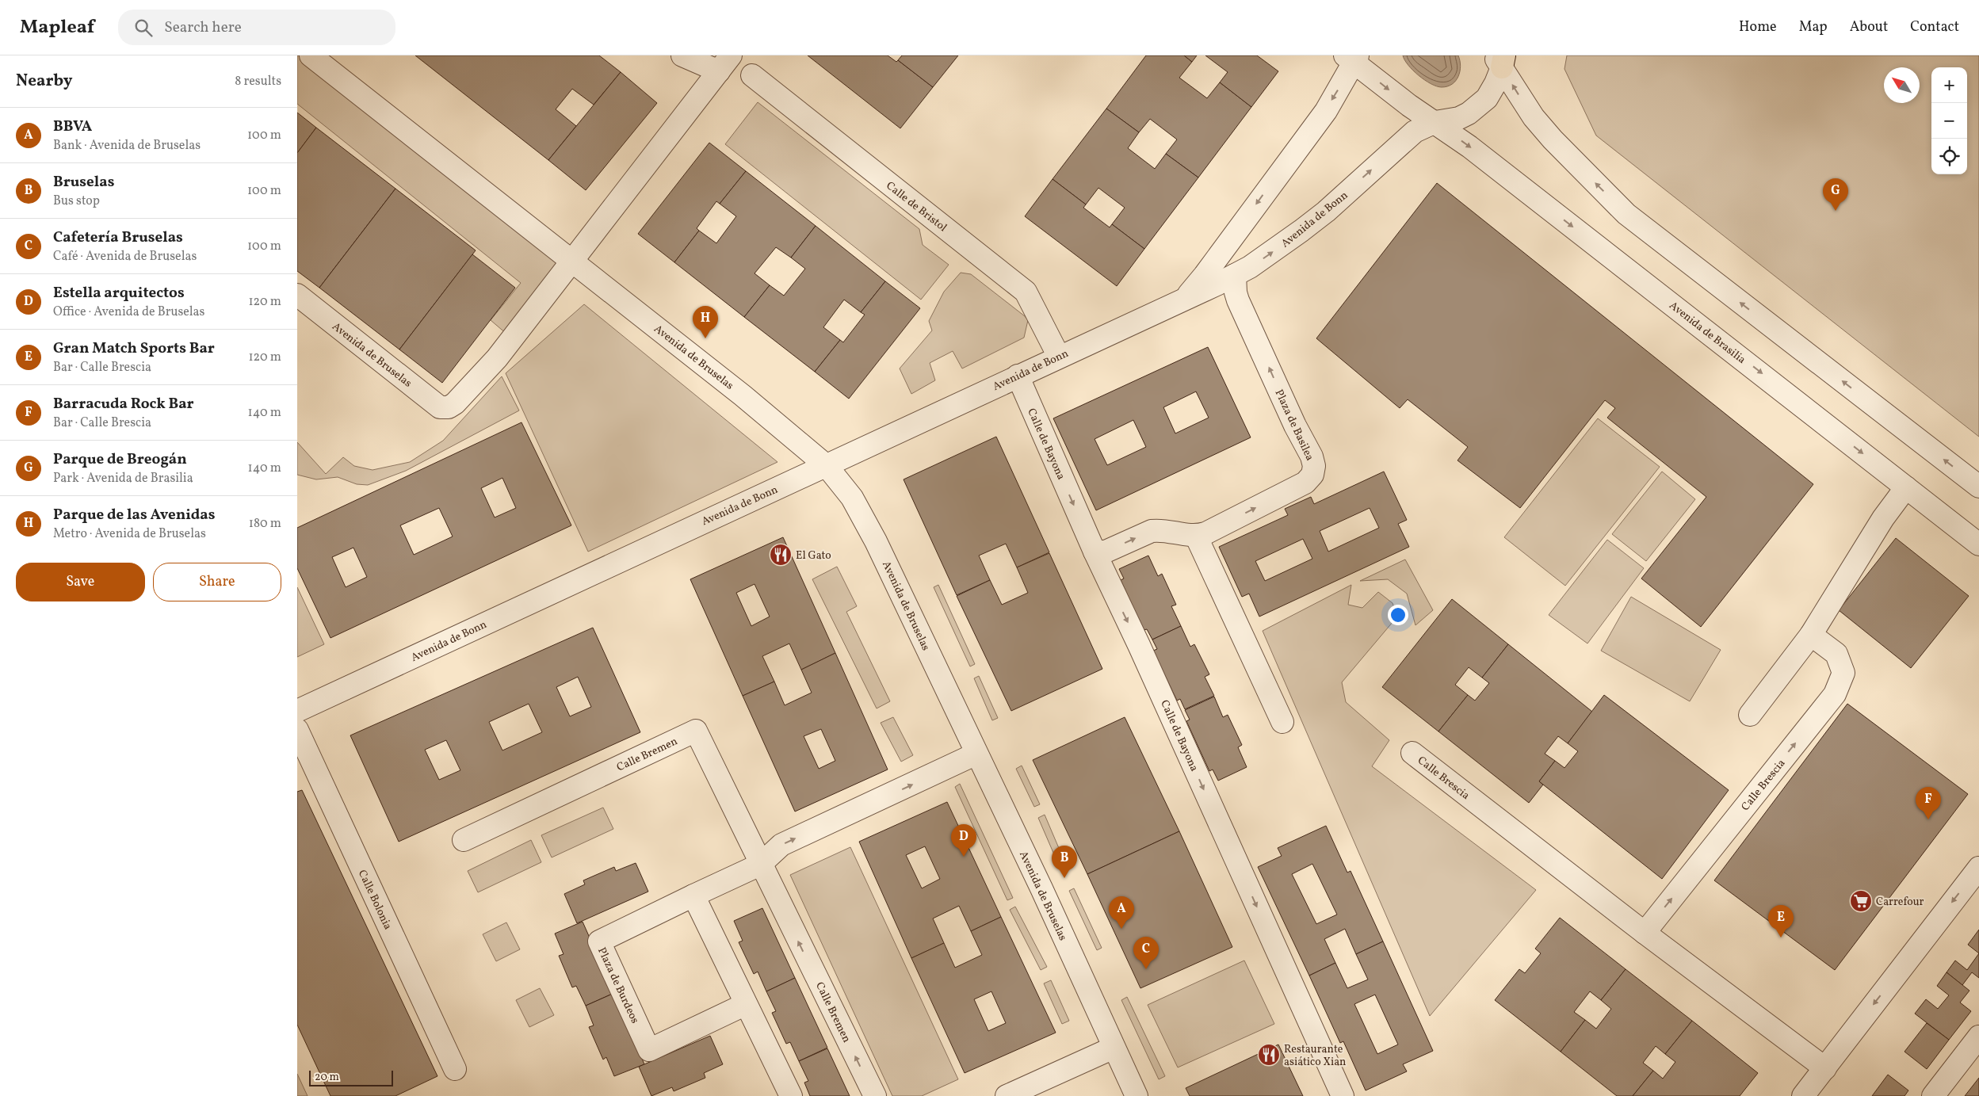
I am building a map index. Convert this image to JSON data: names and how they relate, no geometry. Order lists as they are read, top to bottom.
{
  "streets": {
    "street": [
      "Calle de Bristol",
      "Avenida de Bonn",
      "Avenida de Brasilia",
      "Avenida de Bruselas",
      "Plaza de Basilea",
      "Calle de Bayona",
      "Calle Bremen",
      "Calle Brescia",
      "Calle Bolonia",
      "Plaza de Burdeos"
    ]
  },
  "crossings": [
    ["Calle de Bristol", "Avenida de Bonn"],
    ["Avenida de Bonn", "Avenida de Brasilia"],
    ["Avenida de Bonn", "Avenida de Bruselas"],
    ["Avenida de Bonn", "Plaza de Basilea"],
    ["Avenida de Bonn", "Calle de Bayona"],
    ["Plaza de Basilea", "Calle de Bayona"]
  ],
  "one_way": ["Calle de Bayona", "Calle Brescia"],
  "places": {
    "restaurant": ["El Gato", "Restaurante asiático Xian"],
    "supermarket": ["Carrefour"]
  },
  "scale_bar": "20 m",
  "north": "top left",
  "page": {
    "header": "Mapleaf",
    "search": "Search here",
    "nav": [
      "Home",
      "Map",
      "About",
      "Contact"
    ],
    "heading": ["Nearby", "8 results"],
    "map_buttons": ["+", "−"],
    "list": [
      {
        "mark": "A",
        "name": "BBVA",
        "note": "Bank · Avenida de Bruselas",
        "value": "100 m"
      },
      {
        "mark": "B",
        "name": "Bruselas",
        "note": "Bus stop",
        "value": "100 m"
      },
      {
        "mark": "C",
        "name": "Cafetería Bruselas",
        "note": "Café · Avenida de Bruselas",
        "value": "100 m"
      },
      {
        "mark": "D",
        "name": "Estella arquitectos",
        "note": "Office · Avenida de Bruselas",
        "value": "120 m"
      },
      {
        "mark": "E",
        "name": "Gran Match Sports Bar",
        "note": "Bar · Calle Brescia",
        "value": "120 m"
      },
      {
        "mark": "F",
        "name": "Barracuda Rock Bar",
        "note": "Bar · Calle Brescia",
        "value": "140 m"
      },
      {
        "mark": "G",
        "name": "Parque de Breogán",
        "note": "Park · Avenida de Brasilia",
        "value": "140 m"
      },
      {
        "mark": "H",
        "name": "Parque de las Avenidas",
        "note": "Metro · Avenida de Bruselas",
        "value": "180 m"
      }
    ],
    "pins": [
      "G",
      "H",
      "F",
      "D",
      "B",
      "A",
      "E",
      "C"
    ],
    "buttons": ["Save", "Share"],
    "scale": "20 m"
  }
}
